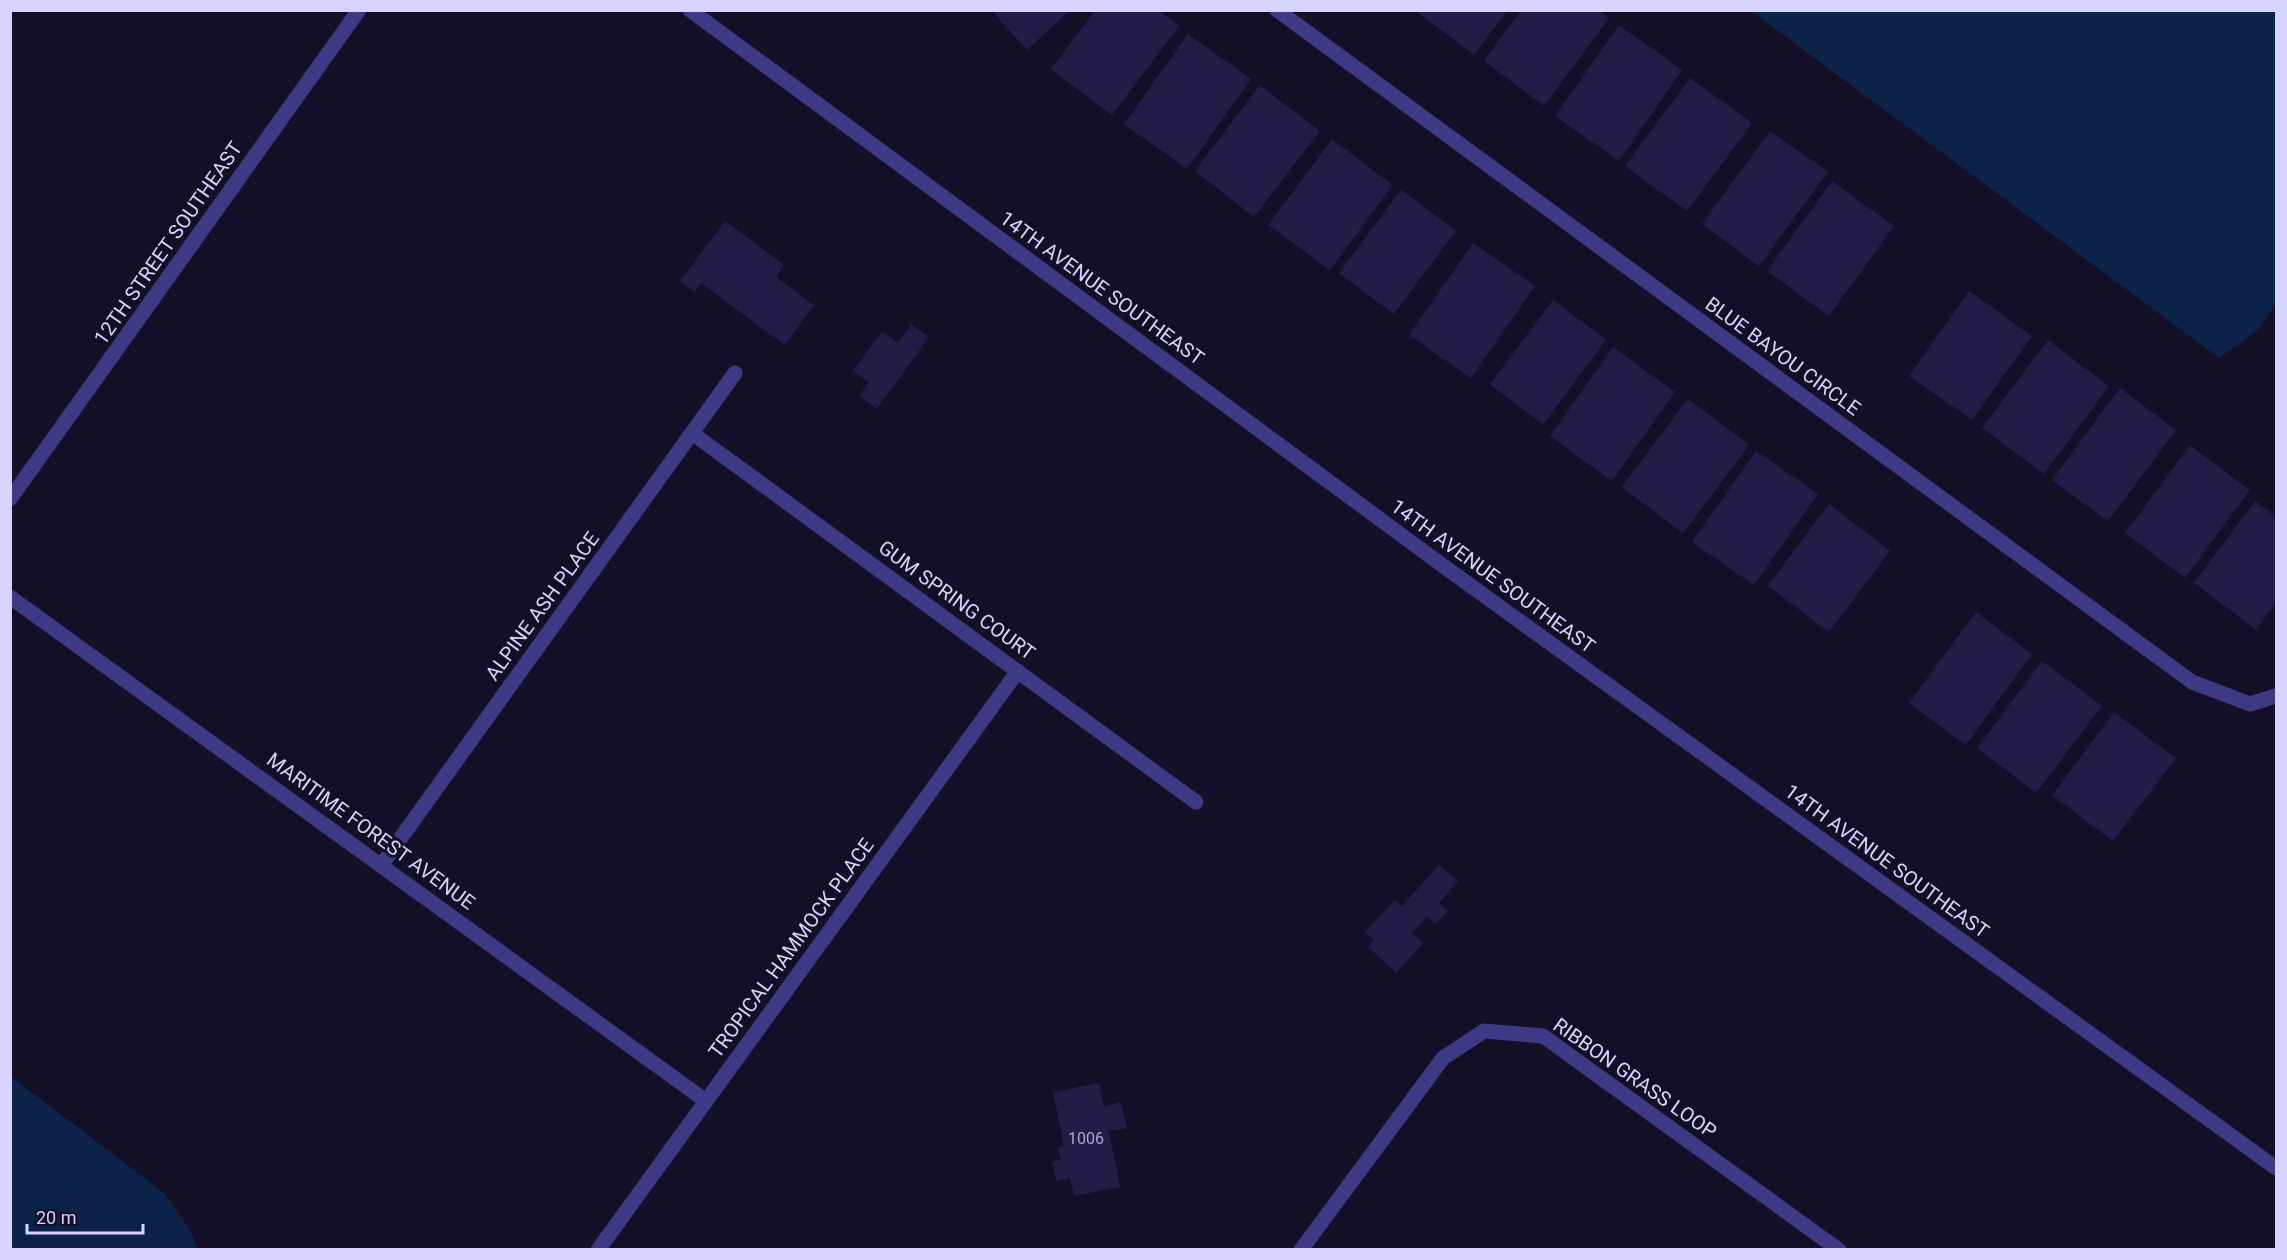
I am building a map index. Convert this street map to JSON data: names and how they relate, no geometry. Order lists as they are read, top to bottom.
{
  "streets": {
    "street": [
      "12TH STREET SOUTHEAST",
      "14TH AVENUE SOUTHEAST",
      "BLUE BAYOU CIRCLE",
      "GUM SPRING COURT",
      "ALPINE ASH PLACE",
      "MARITIME FOREST AVENUE",
      "TROPICAL HAMMOCK PLACE",
      "RIBBON GRASS LOOP"
    ]
  },
  "crossings": [
    ["GUM SPRING COURT", "ALPINE ASH PLACE"],
    ["GUM SPRING COURT", "TROPICAL HAMMOCK PLACE"],
    ["ALPINE ASH PLACE", "MARITIME FOREST AVENUE"],
    ["MARITIME FOREST AVENUE", "TROPICAL HAMMOCK PLACE"]
  ],
  "house_numbers": ["1006"],
  "scale_bar": "20 m"
}
